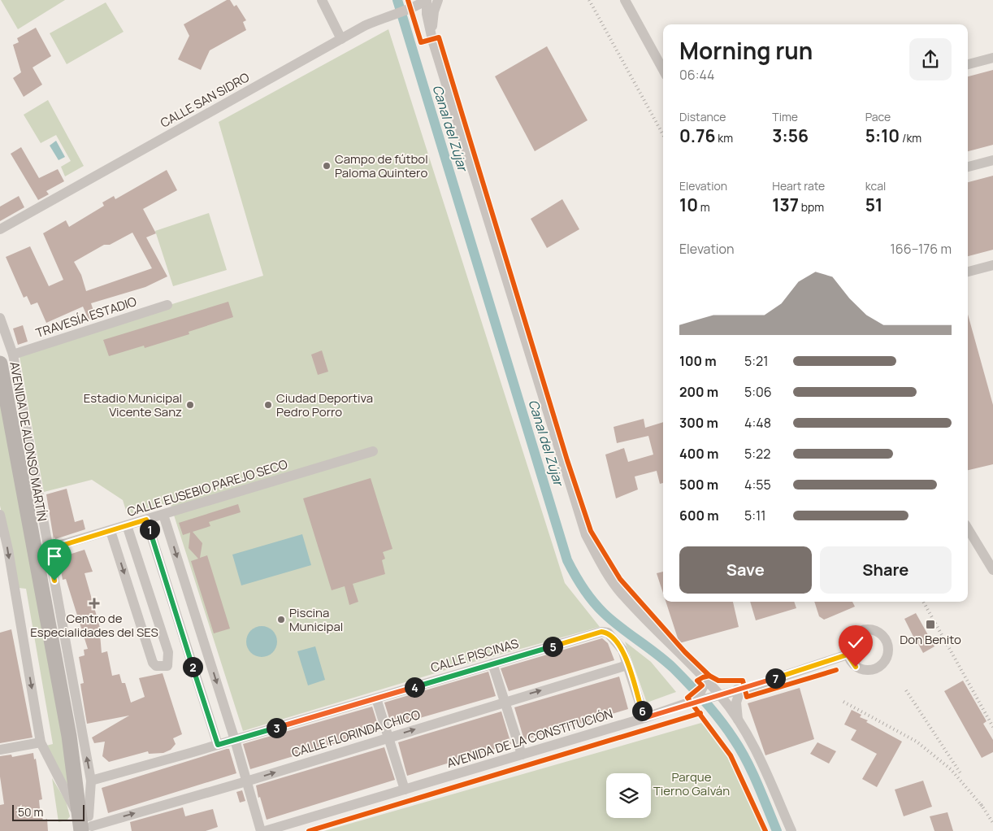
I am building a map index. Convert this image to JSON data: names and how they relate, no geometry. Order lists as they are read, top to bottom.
{
  "streets": {
    "main road": ["AVENIDA DE ALONSO MARTÍN"],
    "street": [
      "CALLE SAN SIDRO",
      "TRAVESÍA ESTADIO",
      "CALLE EUSEBIO PAREJO SECO",
      "CALLE PISCINAS",
      "CALLE FLORINDA CHICO",
      "AVENIDA DE LA CONSTITUCIÓN"
    ]
  },
  "crossings": [
    ["TRAVESÍA ESTADIO", "AVENIDA DE ALONSO MARTÍN"],
    ["AVENIDA DE ALONSO MARTÍN", "CALLE EUSEBIO PAREJO SECO"],
    ["AVENIDA DE ALONSO MARTÍN", "CALLE PISCINAS"],
    ["AVENIDA DE ALONSO MARTÍN", "CALLE FLORINDA CHICO"],
    ["CALLE PISCINAS", "CALLE FLORINDA CHICO"],
    ["CALLE PISCINAS", "AVENIDA DE LA CONSTITUCIÓN"]
  ],
  "one_way": ["CALLE FLORINDA CHICO"],
  "water": ["Canal del Zújar"],
  "parks": ["Parque Tierno Galván"],
  "places": {
    "other": [
      "Campo de fútbol Paloma Quintero",
      "Estadio Municipal Vicente Sanz",
      "Ciudad Deportiva Pedro Porro",
      "Piscina Municipal"
    ],
    "health": ["Centro de Especialidades del SES"],
    "transit": ["Don Benito"]
  },
  "scale_bar": "50 m",
  "page": {
    "heading": ["Morning run", "06:44"],
    "stats": [
      ["Distance", "0.76 km"],
      ["Time", "3:56"],
      ["Pace", "5:10 /km"],
      ["Elevation", "10 m"],
      ["Heart rate", "137 bpm"],
      ["kcal", "51"]
    ],
    "chart": ["Elevation", "166–176 m"],
    "list": [
      {
        "name": "100 m",
        "note": "5:21"
      },
      {
        "name": "200 m",
        "note": "5:06"
      },
      {
        "name": "300 m",
        "note": "4:48"
      },
      {
        "name": "400 m",
        "note": "5:22"
      },
      {
        "name": "500 m",
        "note": "4:55"
      },
      {
        "name": "600 m",
        "note": "5:11"
      }
    ],
    "pins": [
      "1",
      "5",
      "2",
      "7",
      "4",
      "6",
      "3"
    ],
    "buttons": ["Save", "Share"],
    "scale": "50 m"
  }
}
